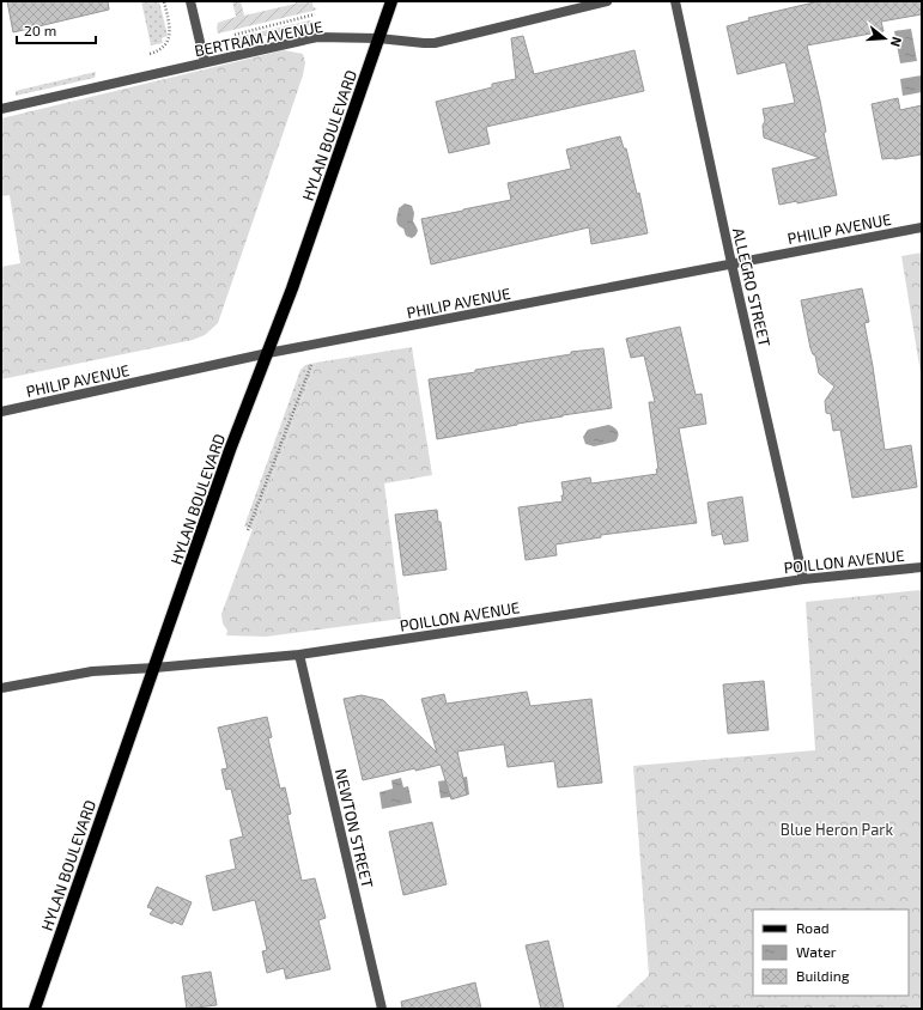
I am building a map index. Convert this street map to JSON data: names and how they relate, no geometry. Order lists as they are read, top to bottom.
{
  "streets": {
    "main road": ["HYLAN BOULEVARD"],
    "street": [
      "BERTRAM AVENUE",
      "PHILIP AVENUE",
      "ALLEGRO STREET",
      "POILLON AVENUE",
      "NEWTON STREET"
    ]
  },
  "crossings": [
    ["BERTRAM AVENUE", "HYLAN BOULEVARD"],
    ["HYLAN BOULEVARD", "PHILIP AVENUE"],
    ["HYLAN BOULEVARD", "POILLON AVENUE"],
    ["PHILIP AVENUE", "ALLEGRO STREET"],
    ["ALLEGRO STREET", "POILLON AVENUE"],
    ["POILLON AVENUE", "NEWTON STREET"]
  ],
  "parks": ["Blue Heron Park"],
  "legend": ["Road", "Water", "Building"],
  "scale_bar": "20 m",
  "north": "right"
}
